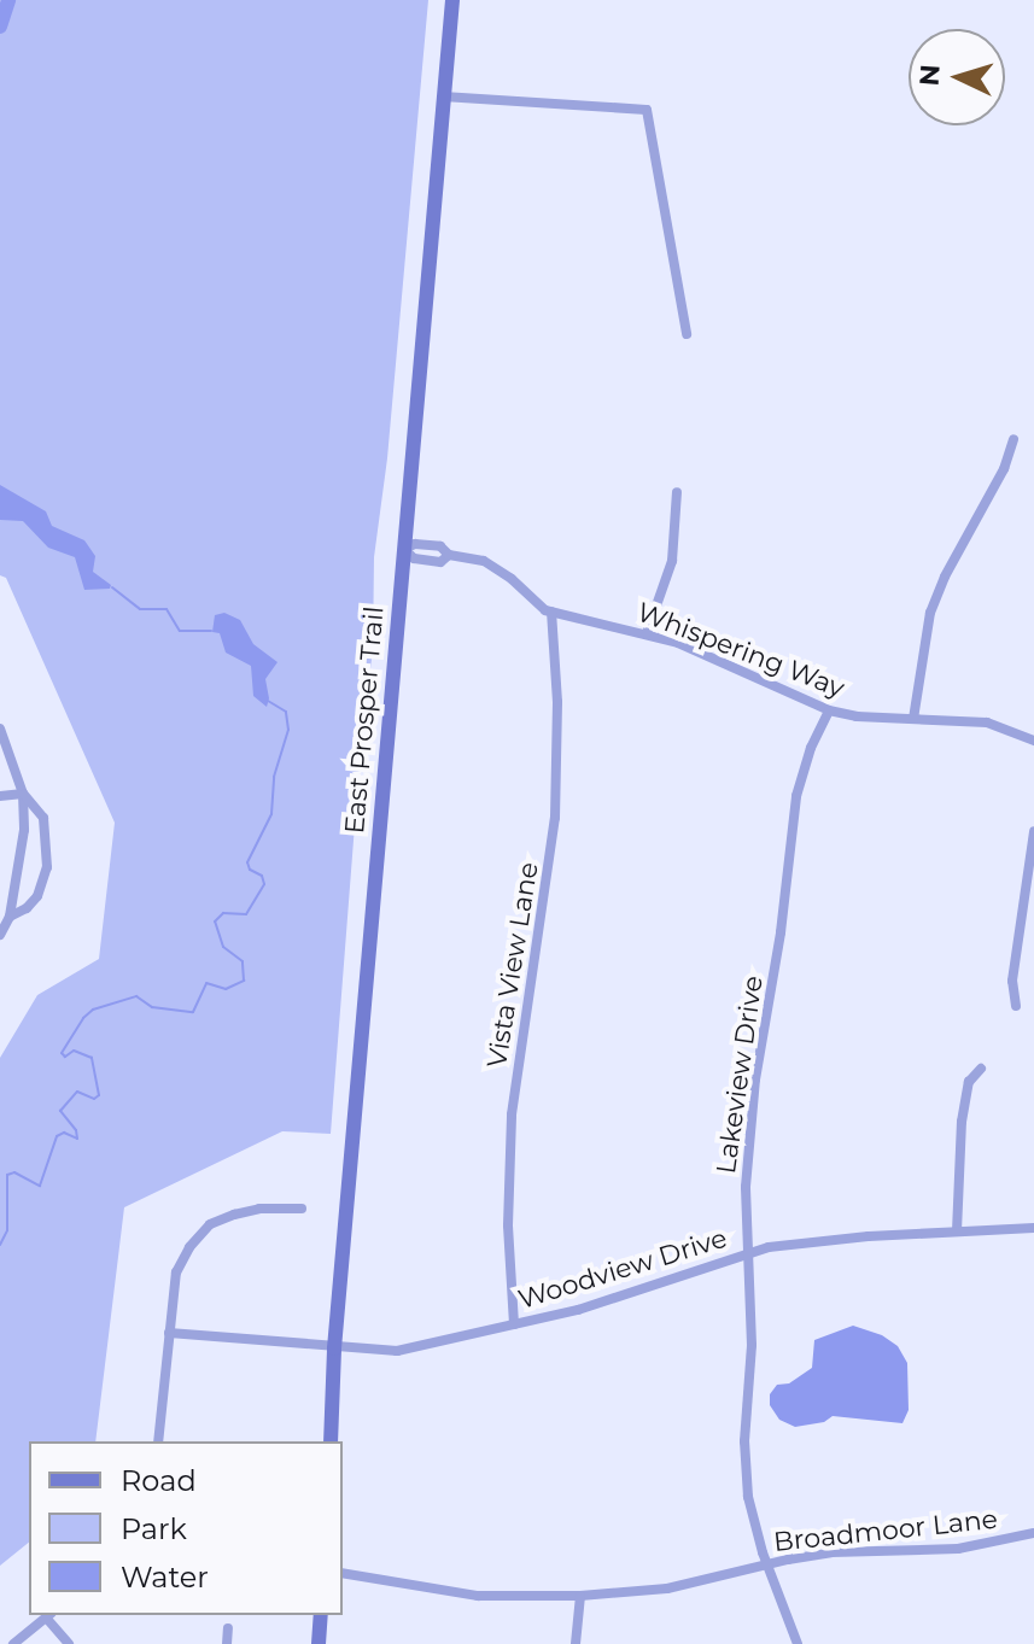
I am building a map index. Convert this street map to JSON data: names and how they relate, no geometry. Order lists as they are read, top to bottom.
{
  "streets": {
    "main road": ["East Prosper Trail"],
    "street": [
      "Whispering Way",
      "Vista View Lane",
      "Lakeview Drive",
      "Woodview Drive",
      "Broadmoor Lane"
    ]
  },
  "crossings": [
    ["Whispering Way", "East Prosper Trail"],
    ["Whispering Way", "Vista View Lane"],
    ["Whispering Way", "Lakeview Drive"],
    ["East Prosper Trail", "Woodview Drive"],
    ["Vista View Lane", "Woodview Drive"],
    ["Lakeview Drive", "Woodview Drive"],
    ["Lakeview Drive", "Broadmoor Lane"]
  ],
  "legend": ["Road", "Park", "Water"],
  "north": "left"
}
